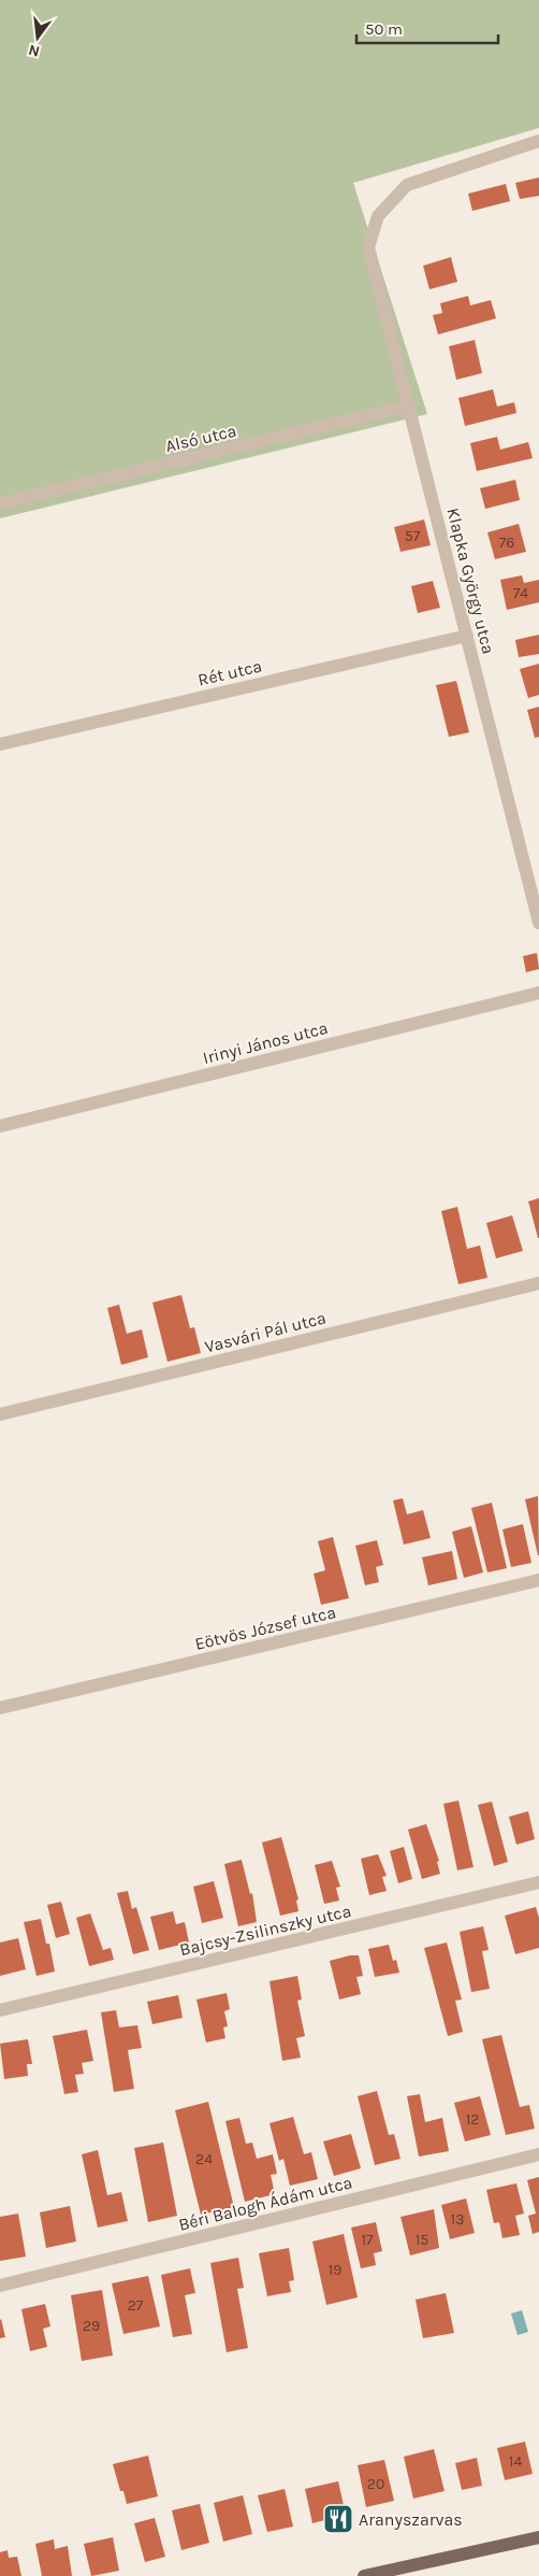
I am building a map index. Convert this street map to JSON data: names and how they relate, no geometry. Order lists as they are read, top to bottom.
{
  "streets": {
    "street": [
      "Alsó utca",
      "Klapka György utca",
      "Rét utca",
      "Irinyi János utca",
      "Vasvári Pál utca",
      "Eötvös József utca",
      "Bajcsy-Zsilinszky utca",
      "Béri Balogh Ádám utca"
    ]
  },
  "crossings": [
    ["Alsó utca", "Klapka György utca"],
    ["Klapka György utca", "Rét utca"]
  ],
  "places": {
    "restaurant": ["Aranyszarvas"]
  },
  "house_numbers": [
    "57",
    "76",
    "74",
    "12",
    "24",
    "13",
    "17",
    "15",
    "19",
    "27",
    "29",
    "14",
    "20"
  ],
  "scale_bar": "50 m",
  "north": "bottom"
}
